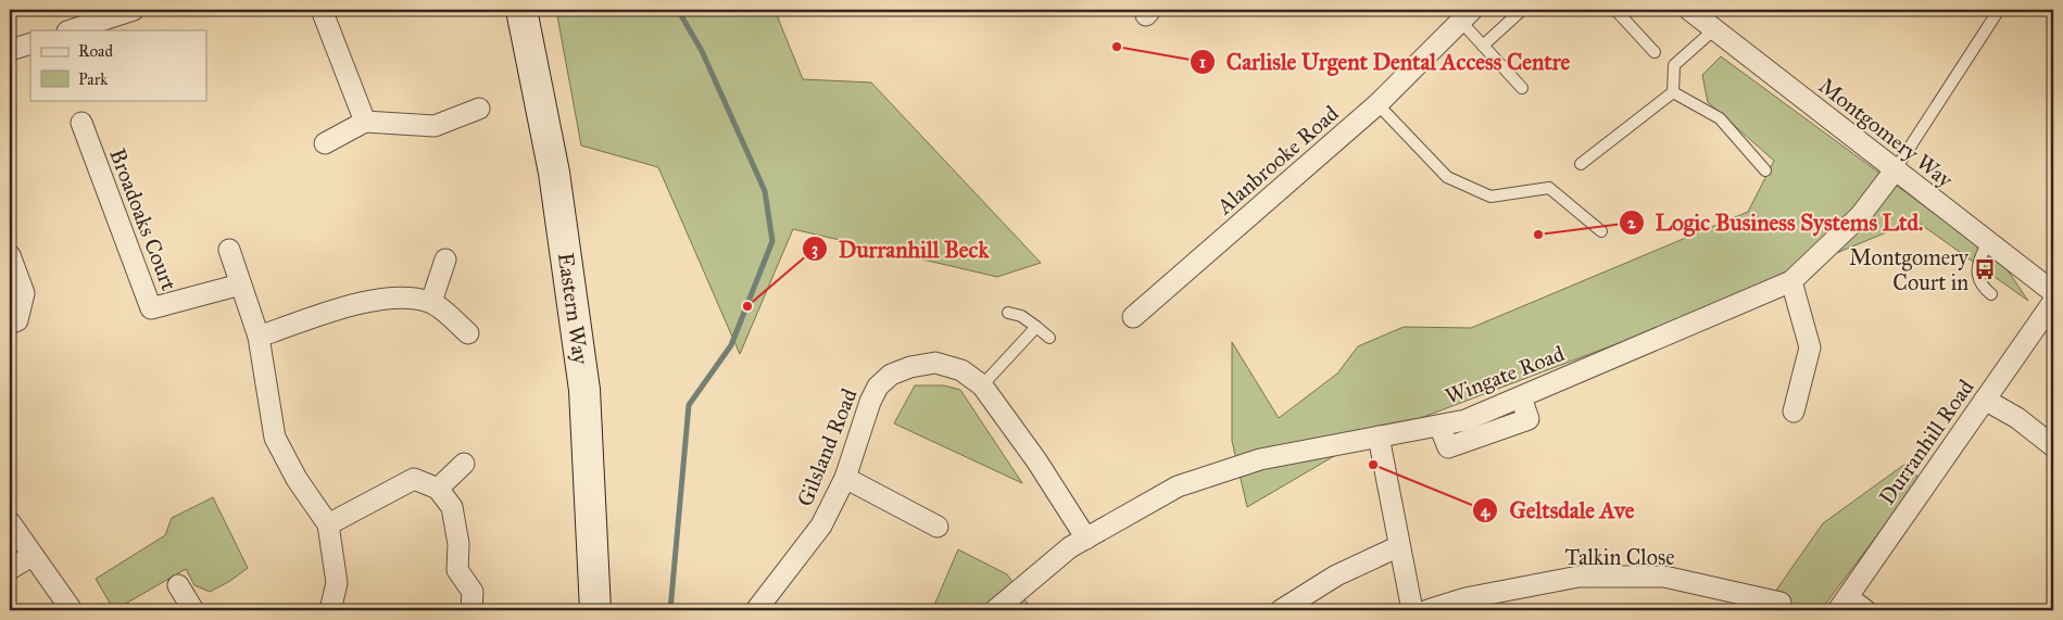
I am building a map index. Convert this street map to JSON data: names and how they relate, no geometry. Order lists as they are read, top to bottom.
{
  "streets": {
    "street": [
      "Montgomery Way",
      "Alanbrooke Road",
      "Broadoaks Court",
      "Eastern Way",
      "Wingate Road",
      "Durranhill Road",
      "Gilsland Road",
      "Talkin Close"
    ]
  },
  "crossings": [
    ["Montgomery Way", "Wingate Road"],
    ["Wingate Road", "Gilsland Road"]
  ],
  "places": {
    "other": [
      "Carlisle Urgent Dental Access Centre",
      "Logic Business Systems Ltd.",
      "Durranhill Beck",
      "Geltsdale Ave"
    ],
    "bus stop": ["Montgomery Court in"]
  },
  "legend": ["Road", "Park"]
}
